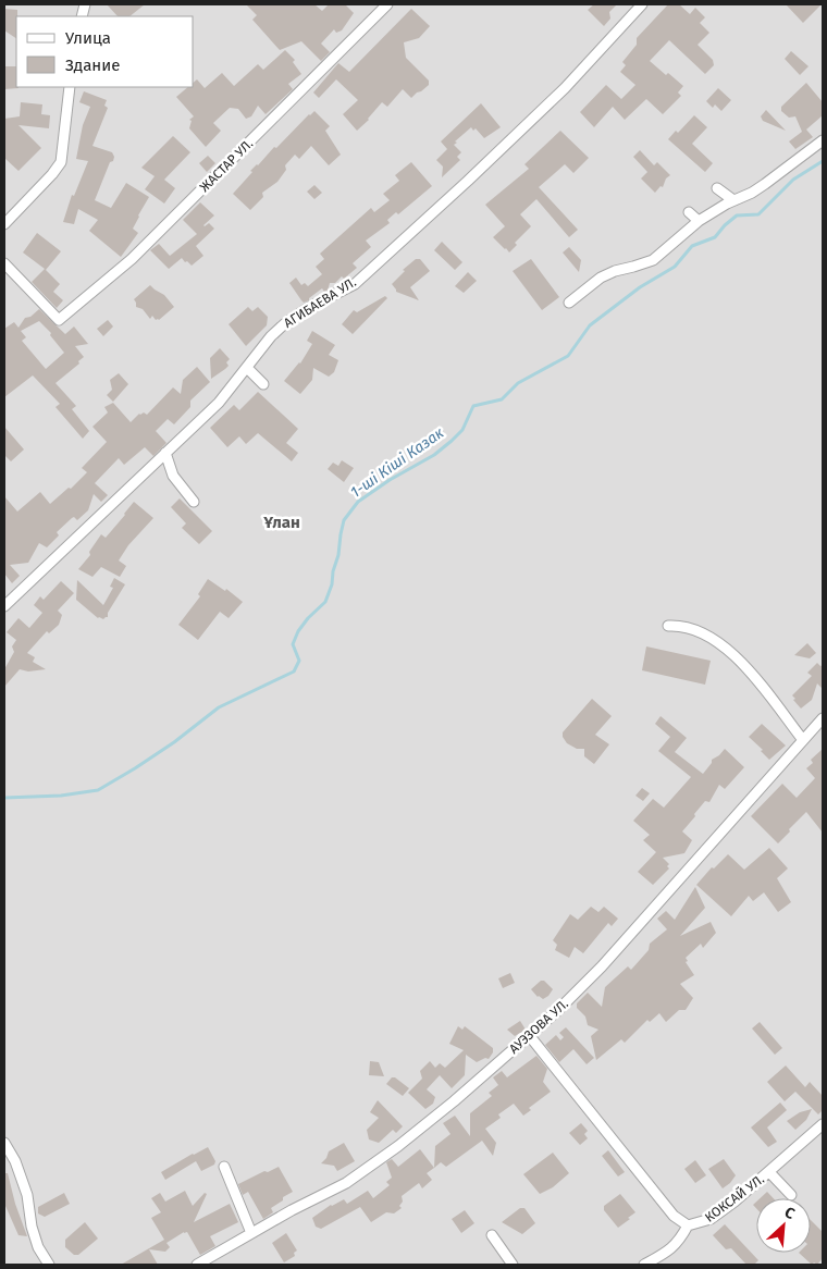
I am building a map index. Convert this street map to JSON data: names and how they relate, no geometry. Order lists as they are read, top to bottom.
{
  "streets": {
    "street": [
      "ЖАСТАР УЛ.",
      "АГИБАЕВА УЛ.",
      "АУЭЗОВА УЛ.",
      "КОКСАЙ УЛ."
    ]
  },
  "districts": ["Ұлан"],
  "water": ["1-ші Кіші Казак"],
  "legend": ["Улица", "Здание"],
  "north": "top right"
}
